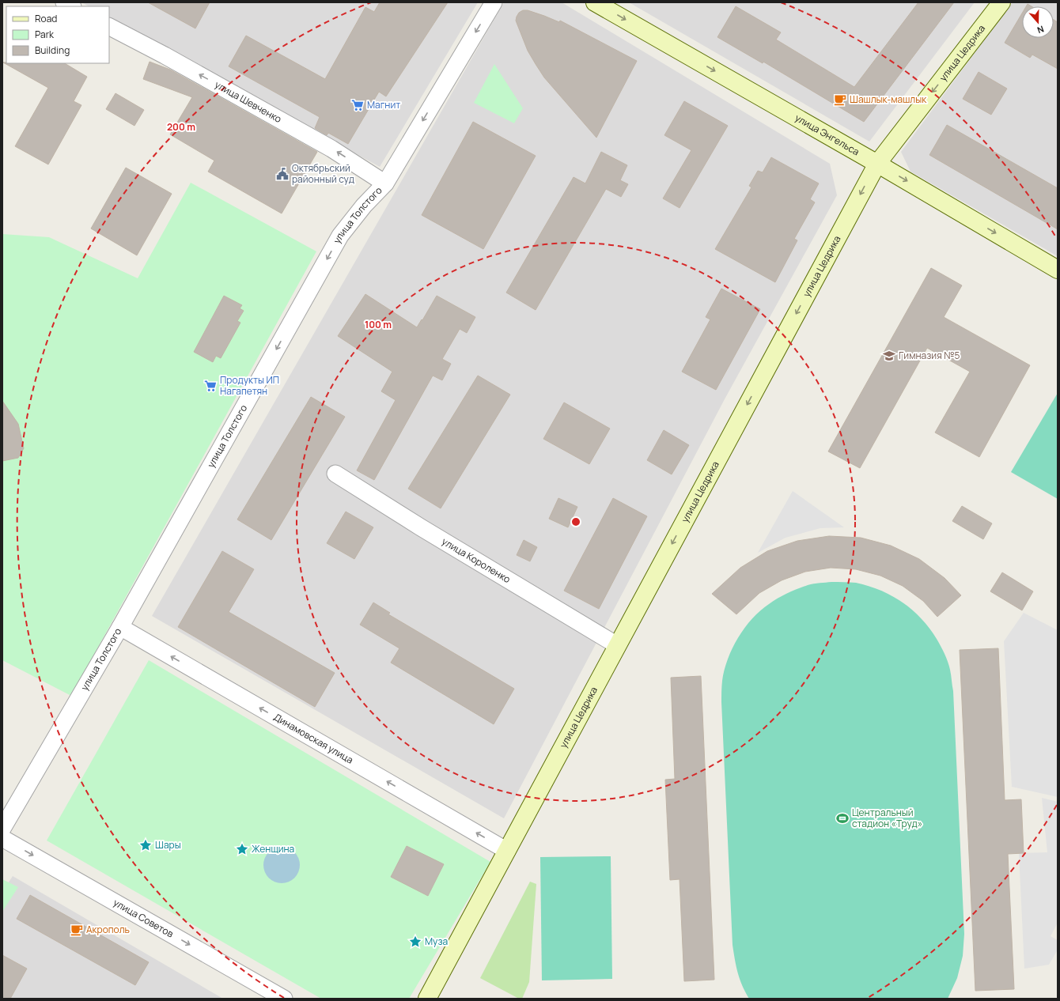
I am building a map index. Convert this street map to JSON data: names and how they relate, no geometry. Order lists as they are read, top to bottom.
{
  "streets": {
    "street": [
      "улица Цедрика",
      "улица Шевченко",
      "улица Энгельса",
      "улица Толстого",
      "улица Короленко",
      "Динамовская улица",
      "улица Советов"
    ]
  },
  "crossings": [
    ["улица Цедрика", "улица Энгельса"],
    ["улица Цедрика", "улица Короленко"],
    ["улица Цедрика", "Динамовская улица"],
    ["улица Шевченко", "улица Толстого"],
    ["улица Толстого", "Динамовская улица"]
  ],
  "one_way": [
    "улица Цедрика",
    "улица Шевченко",
    "улица Энгельса",
    "улица Толстого",
    "Динамовская улица",
    "улица Советов"
  ],
  "places": {
    "cafe": ["Шашлык-машлык", "Акрополь"],
    "supermarket": ["Магнит", "Продукты ИП Нагапетян"],
    "public building": ["Октябрьский районный суд"],
    "school or university": ["Гимназия №5"],
    "sports": ["Центральный стадион «Труд»"],
    "place": ["Шары", "Женщина", "Муза"]
  },
  "legend": ["Road", "Park", "Building"],
  "north": "bottom",
  "rings": ["200 m", "100 m"]
}
